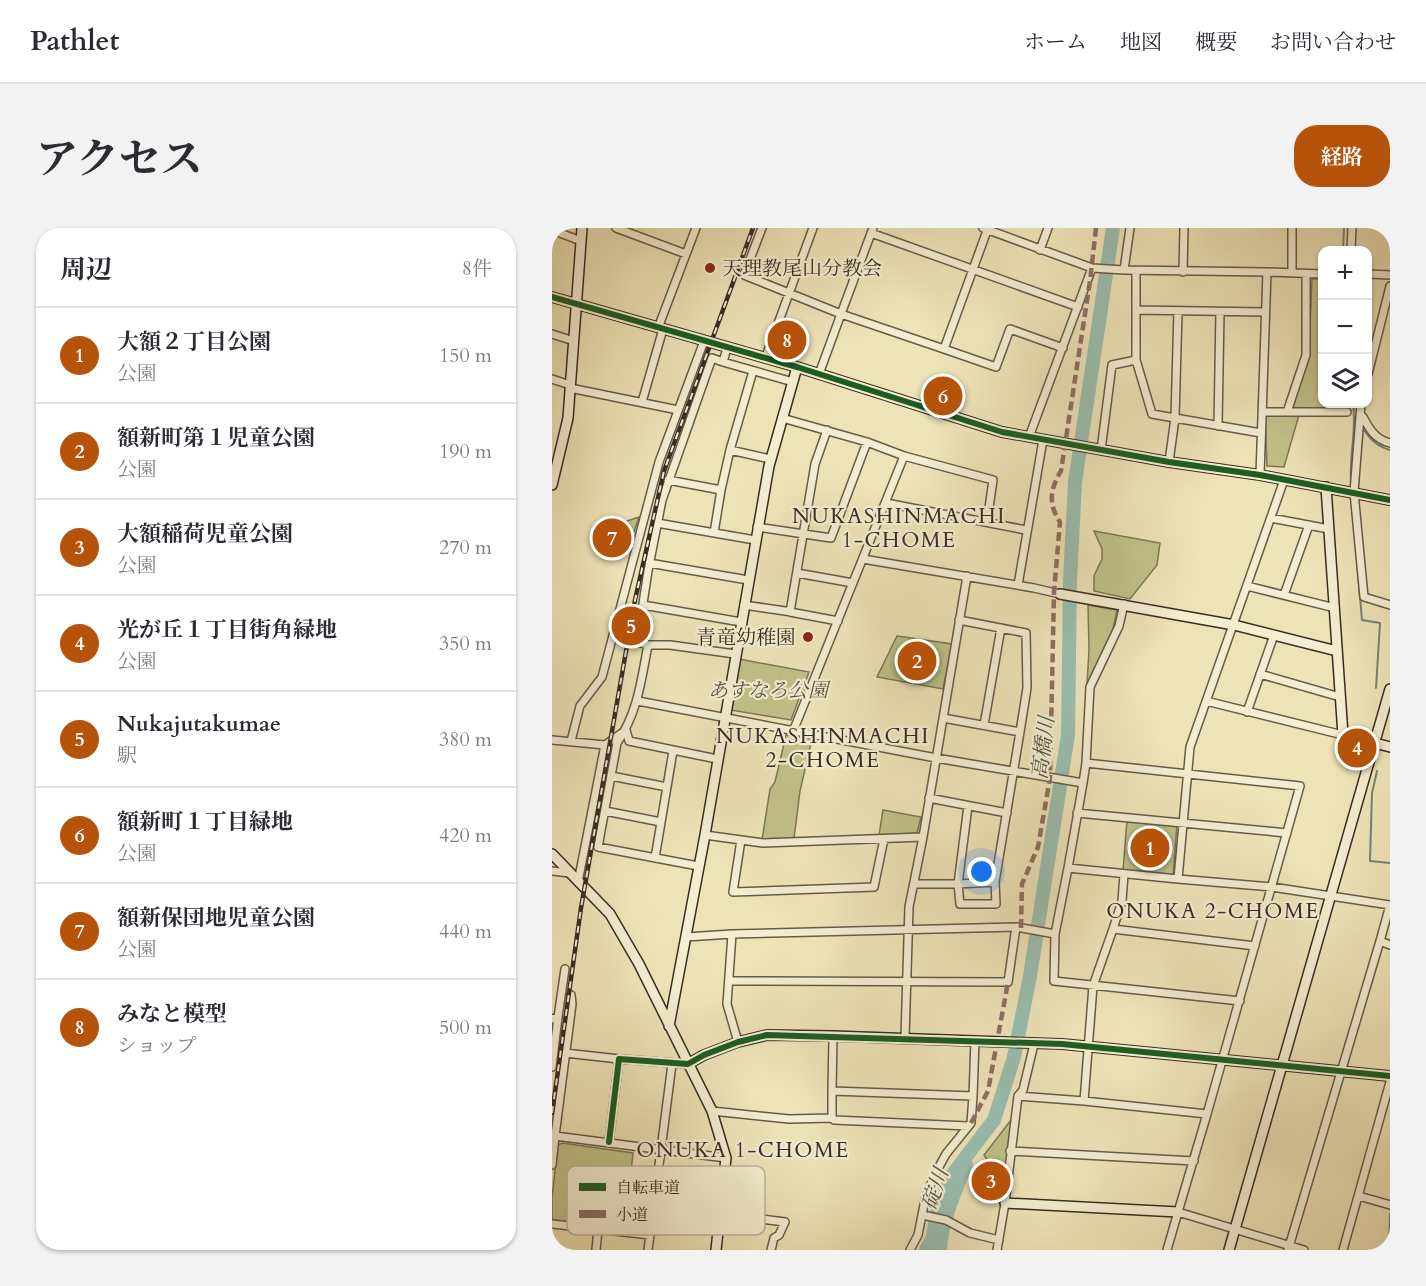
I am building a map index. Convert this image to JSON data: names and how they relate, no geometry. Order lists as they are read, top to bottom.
{
  "districts": [
    "NUKASHINMACHI 1-CHOME",
    "NUKASHINMACHI 2-CHOME",
    "ONUKA 2-CHOME",
    "ONUKA 1-CHOME"
  ],
  "water": ["高橋川", "碇川"],
  "parks": ["あすなろ公園"],
  "places": ["天理教尾山分教会", "青竜幼稚園"],
  "legend": ["自転車道", "小道"],
  "page": {
    "header": "Pathlet",
    "nav": [
      "ホーム",
      "地図",
      "概要",
      "お問い合わせ"
    ],
    "title": "アクセス",
    "buttons": "経路",
    "heading": ["周辺", "8件"],
    "map_buttons": ["+", "−"],
    "list": [
      {
        "mark": "1",
        "name": "大額２丁目公園",
        "note": "公園",
        "value": "150 m"
      },
      {
        "mark": "2",
        "name": "額新町第１児童公園",
        "note": "公園",
        "value": "190 m"
      },
      {
        "mark": "3",
        "name": "大額稲荷児童公園",
        "note": "公園",
        "value": "270 m"
      },
      {
        "mark": "4",
        "name": "光が丘１丁目街角緑地",
        "note": "公園",
        "value": "350 m"
      },
      {
        "mark": "5",
        "name": "Nukajutakumae",
        "note": "駅",
        "value": "380 m"
      },
      {
        "mark": "6",
        "name": "額新町１丁目緑地",
        "note": "公園",
        "value": "420 m"
      },
      {
        "mark": "7",
        "name": "額新保団地児童公園",
        "note": "公園",
        "value": "440 m"
      },
      {
        "mark": "8",
        "name": "みなと模型",
        "note": "ショップ",
        "value": "500 m"
      }
    ],
    "pins": [
      "8",
      "6",
      "7",
      "5",
      "2",
      "4",
      "1",
      "3"
    ]
  }
}
